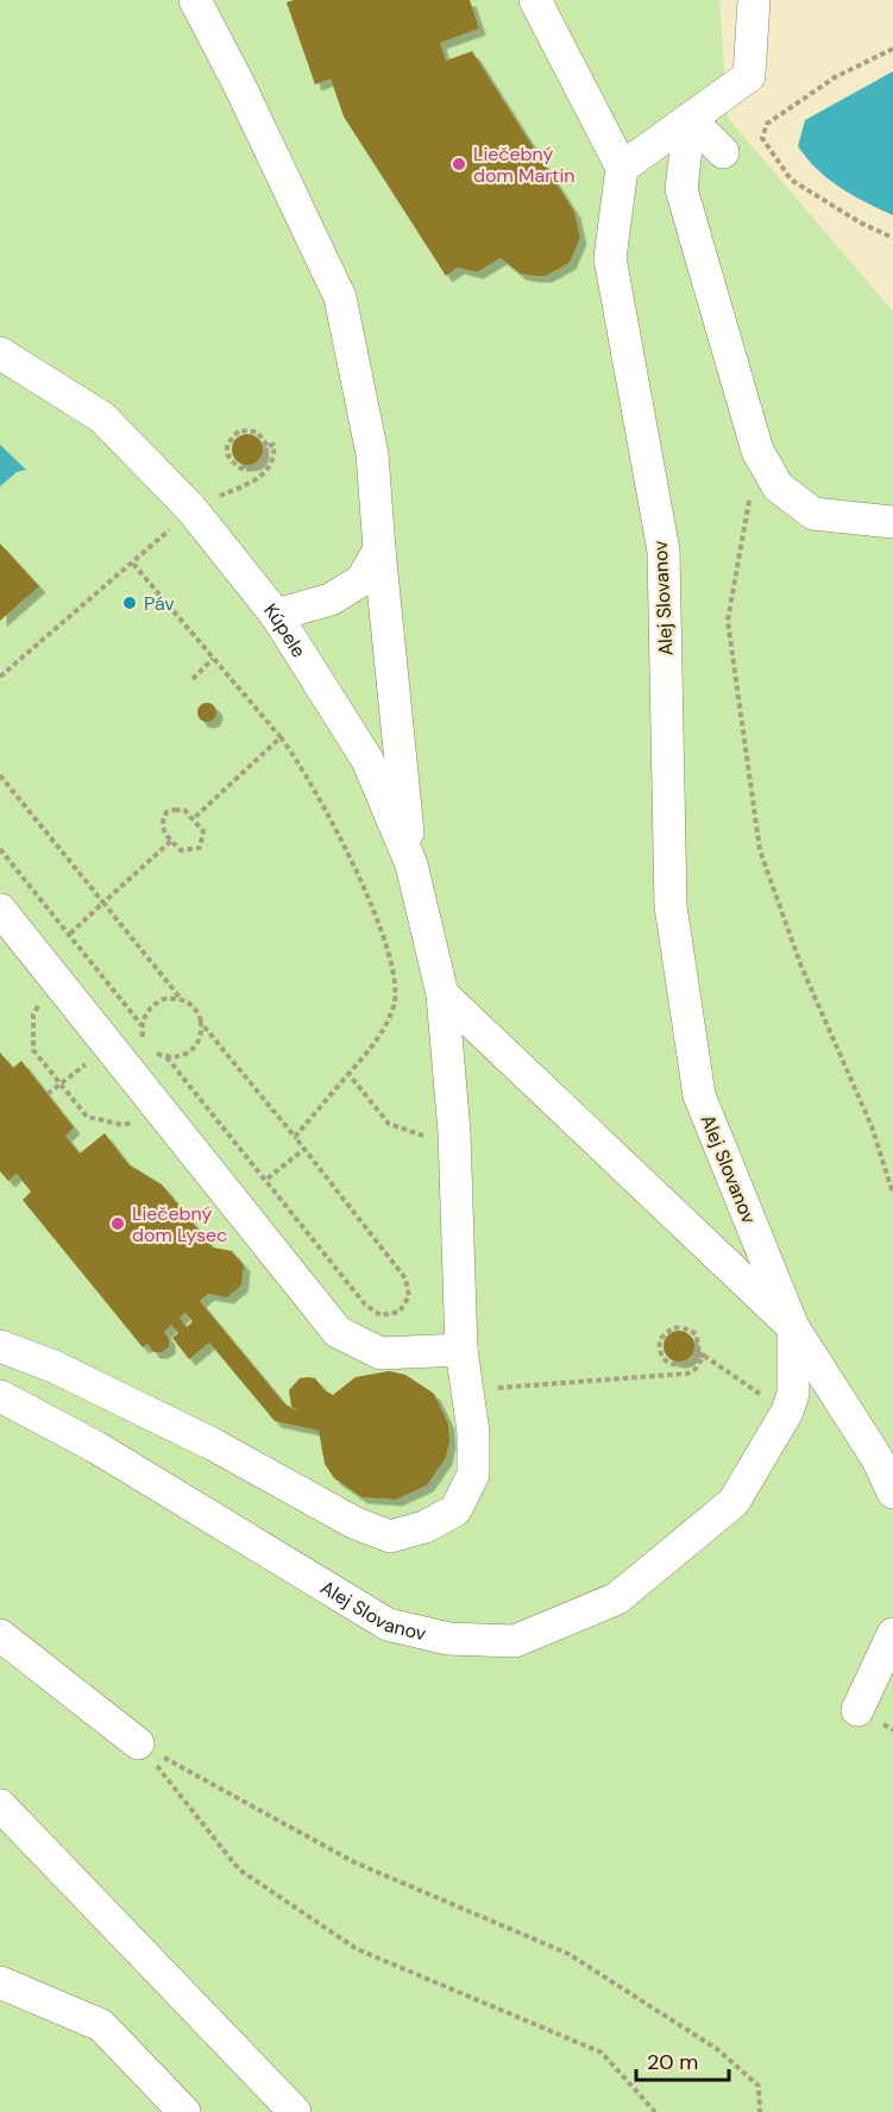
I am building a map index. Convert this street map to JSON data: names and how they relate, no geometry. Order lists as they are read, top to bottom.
{
  "streets": {
    "street": ["Alej Slovanov", "Kúpele"]
  },
  "places": ["Liečebný dom Martin", "Páv", "Liečebný dom Lysec"],
  "scale_bar": "20 m"
}
